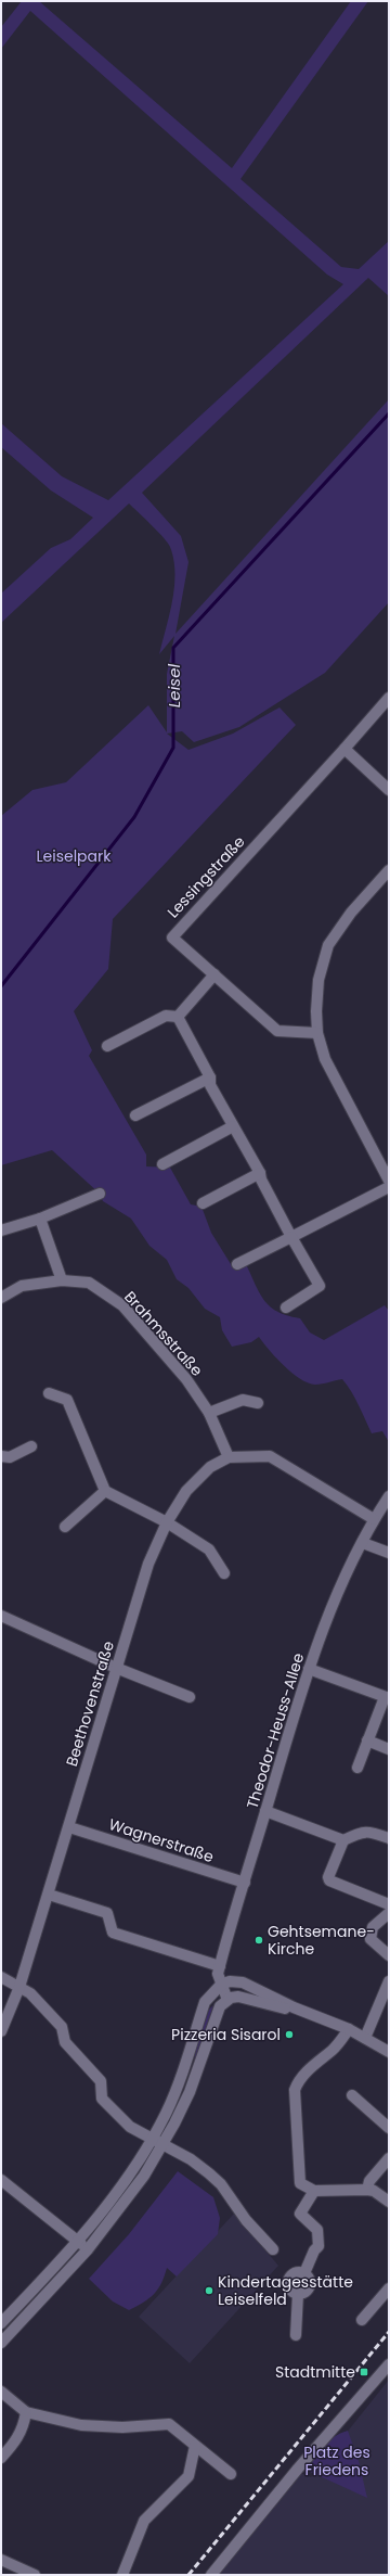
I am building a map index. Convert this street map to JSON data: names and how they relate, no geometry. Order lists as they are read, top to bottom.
{
  "streets": {
    "street": [
      "Lessingstraße",
      "Brahmsstraße",
      "Beethovenstraße",
      "Theodor-Heuss-Allee",
      "Wagnerstraße"
    ]
  },
  "crossings": [
    ["Brahmsstraße", "Beethovenstraße"],
    ["Beethovenstraße", "Theodor-Heuss-Allee"],
    ["Beethovenstraße", "Wagnerstraße"],
    ["Theodor-Heuss-Allee", "Wagnerstraße"]
  ],
  "water": ["Leisel"],
  "parks": ["Leiselpark", "Platz des Friedens"],
  "places": {
    "other": ["Gehtsemane- Kirche", "Pizzeria Sisarol", "Kindertagesstätte Leiselfeld"],
    "transit": ["Stadtmitte"]
  }
}
